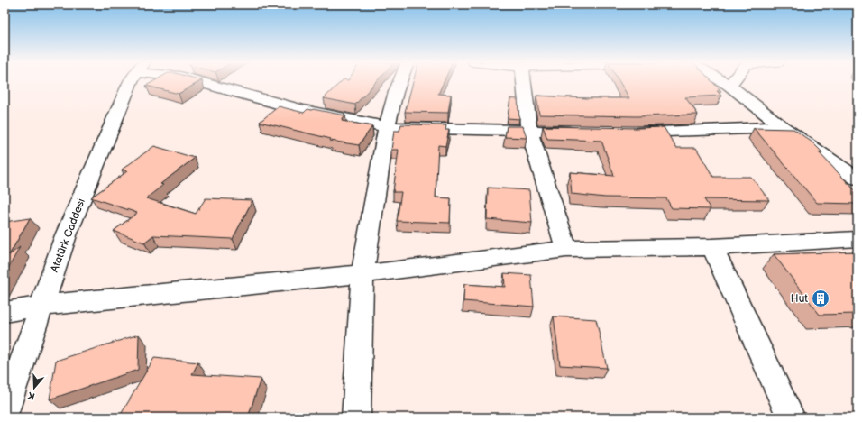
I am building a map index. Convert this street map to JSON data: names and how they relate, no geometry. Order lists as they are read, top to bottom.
{
  "streets": {
    "street": ["Atatürk Caddesi"]
  },
  "places": {
    "building": ["Hut"]
  },
  "north": "bottom"
}
